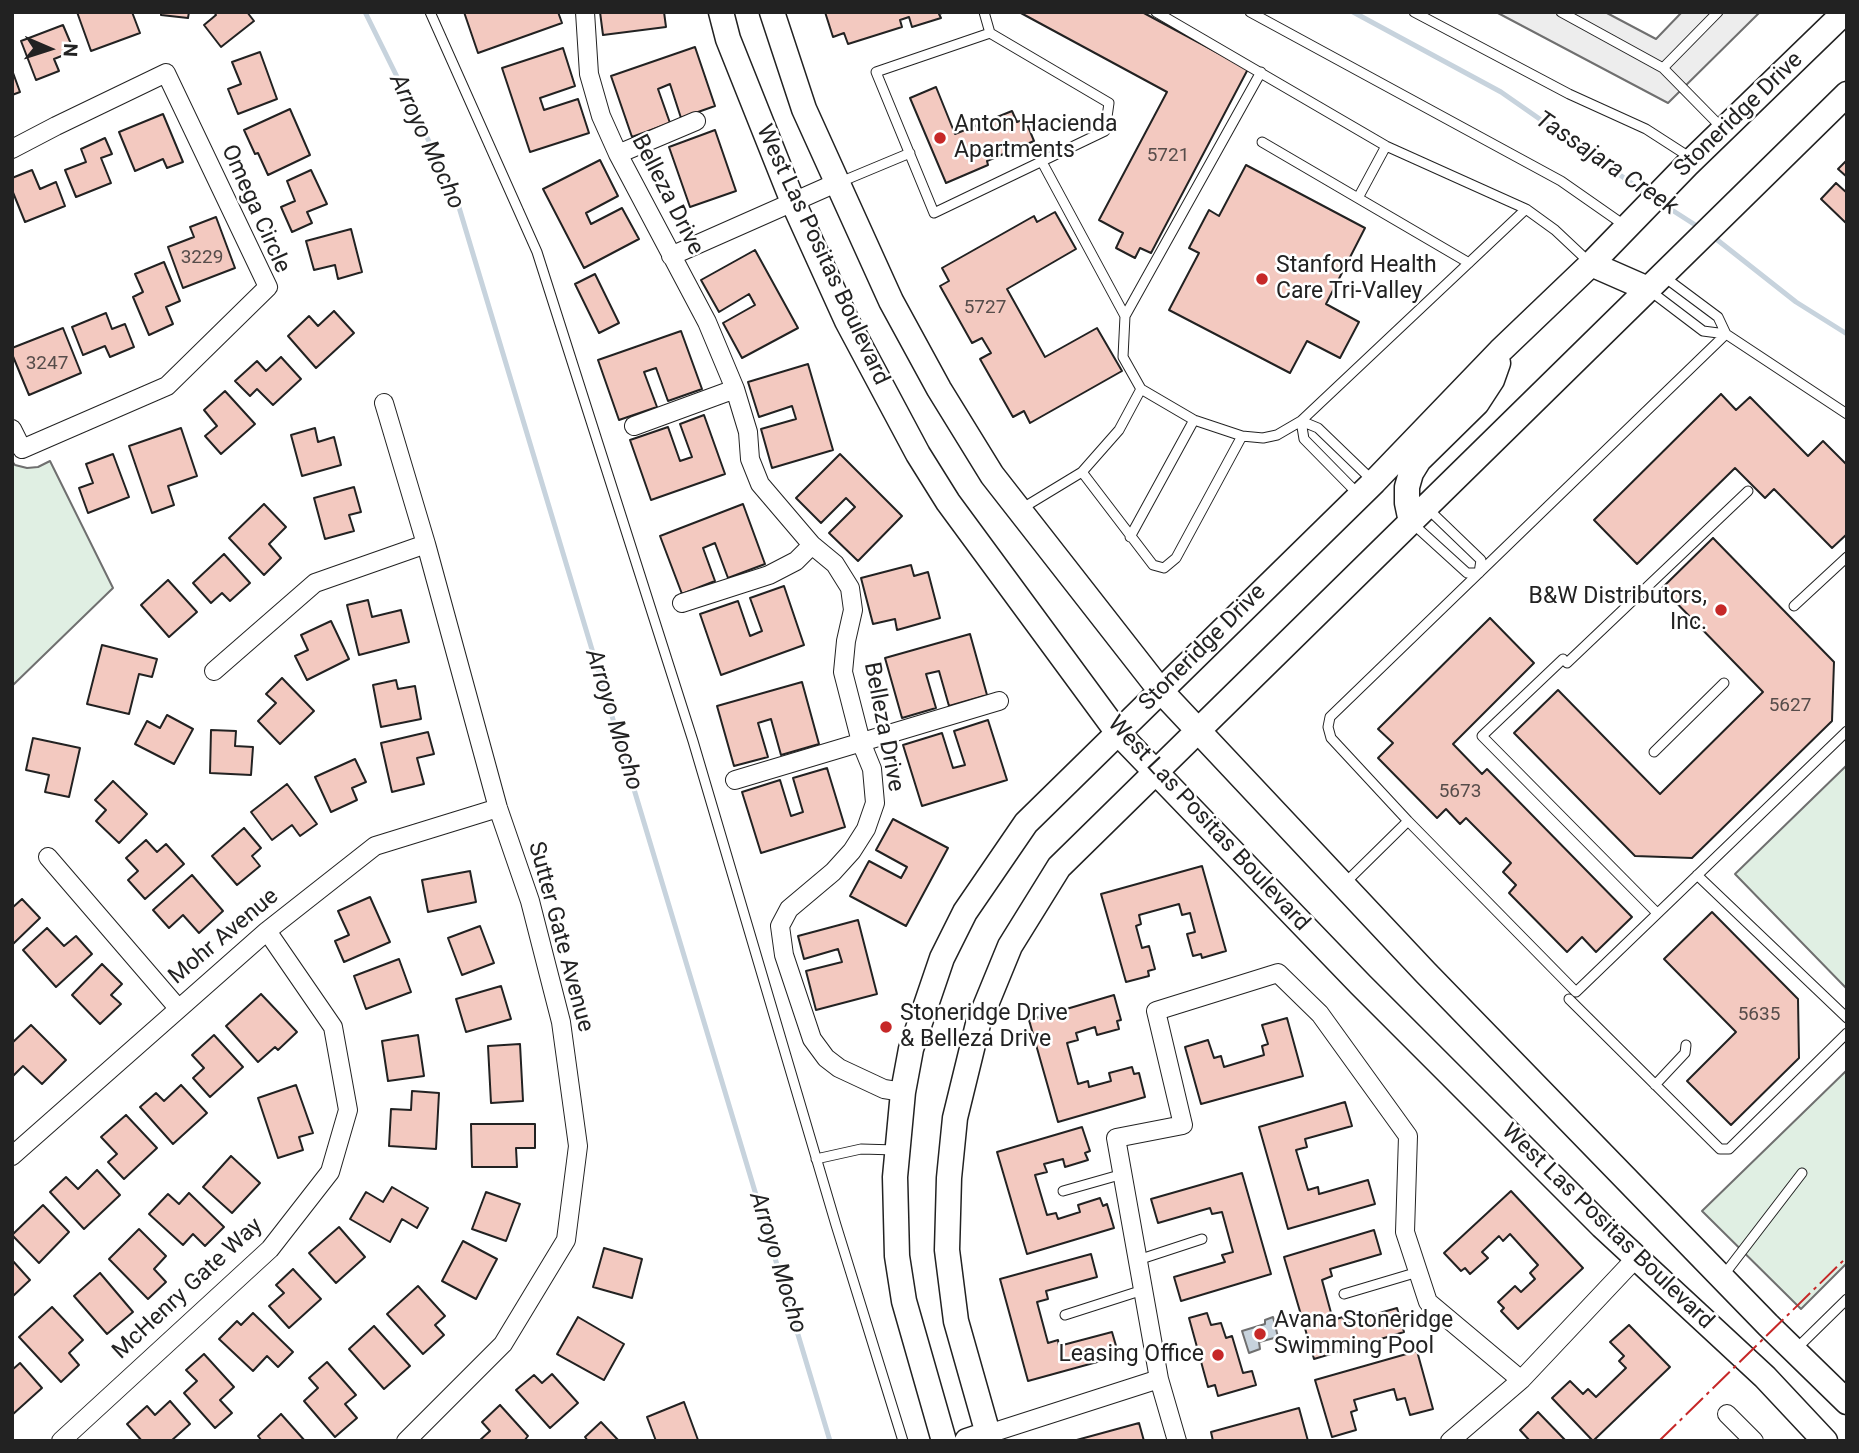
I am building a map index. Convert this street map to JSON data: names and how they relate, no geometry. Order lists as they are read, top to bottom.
{
  "streets": {
    "main road": ["Stoneridge Drive", "West Las Positas Boulevard"],
    "street": [
      "Belleza Drive",
      "Omega Circle",
      "Mohr Avenue",
      "Sutter Gate Avenue",
      "McHenry Gate Way"
    ]
  },
  "crossings": [
    ["Stoneridge Drive", "Belleza Drive"],
    ["Stoneridge Drive", "West Las Positas Boulevard"],
    ["Mohr Avenue", "Sutter Gate Avenue"],
    ["Mohr Avenue", "McHenry Gate Way"]
  ],
  "water": ["Arroyo Mocho", "Tassajara Creek"],
  "places": [
    "Anton Hacienda Apartments",
    "Stanford Health Care Tri-Valley",
    "B&W Distributors, Inc.",
    "Stoneridge Drive & Belleza Drive",
    "Avana Stoneridge Swimming Pool",
    "Leasing Office"
  ],
  "house_numbers": [
    "5721",
    "3229",
    "5727",
    "3247",
    "5627",
    "5673",
    "5635"
  ],
  "north": "right"
}
